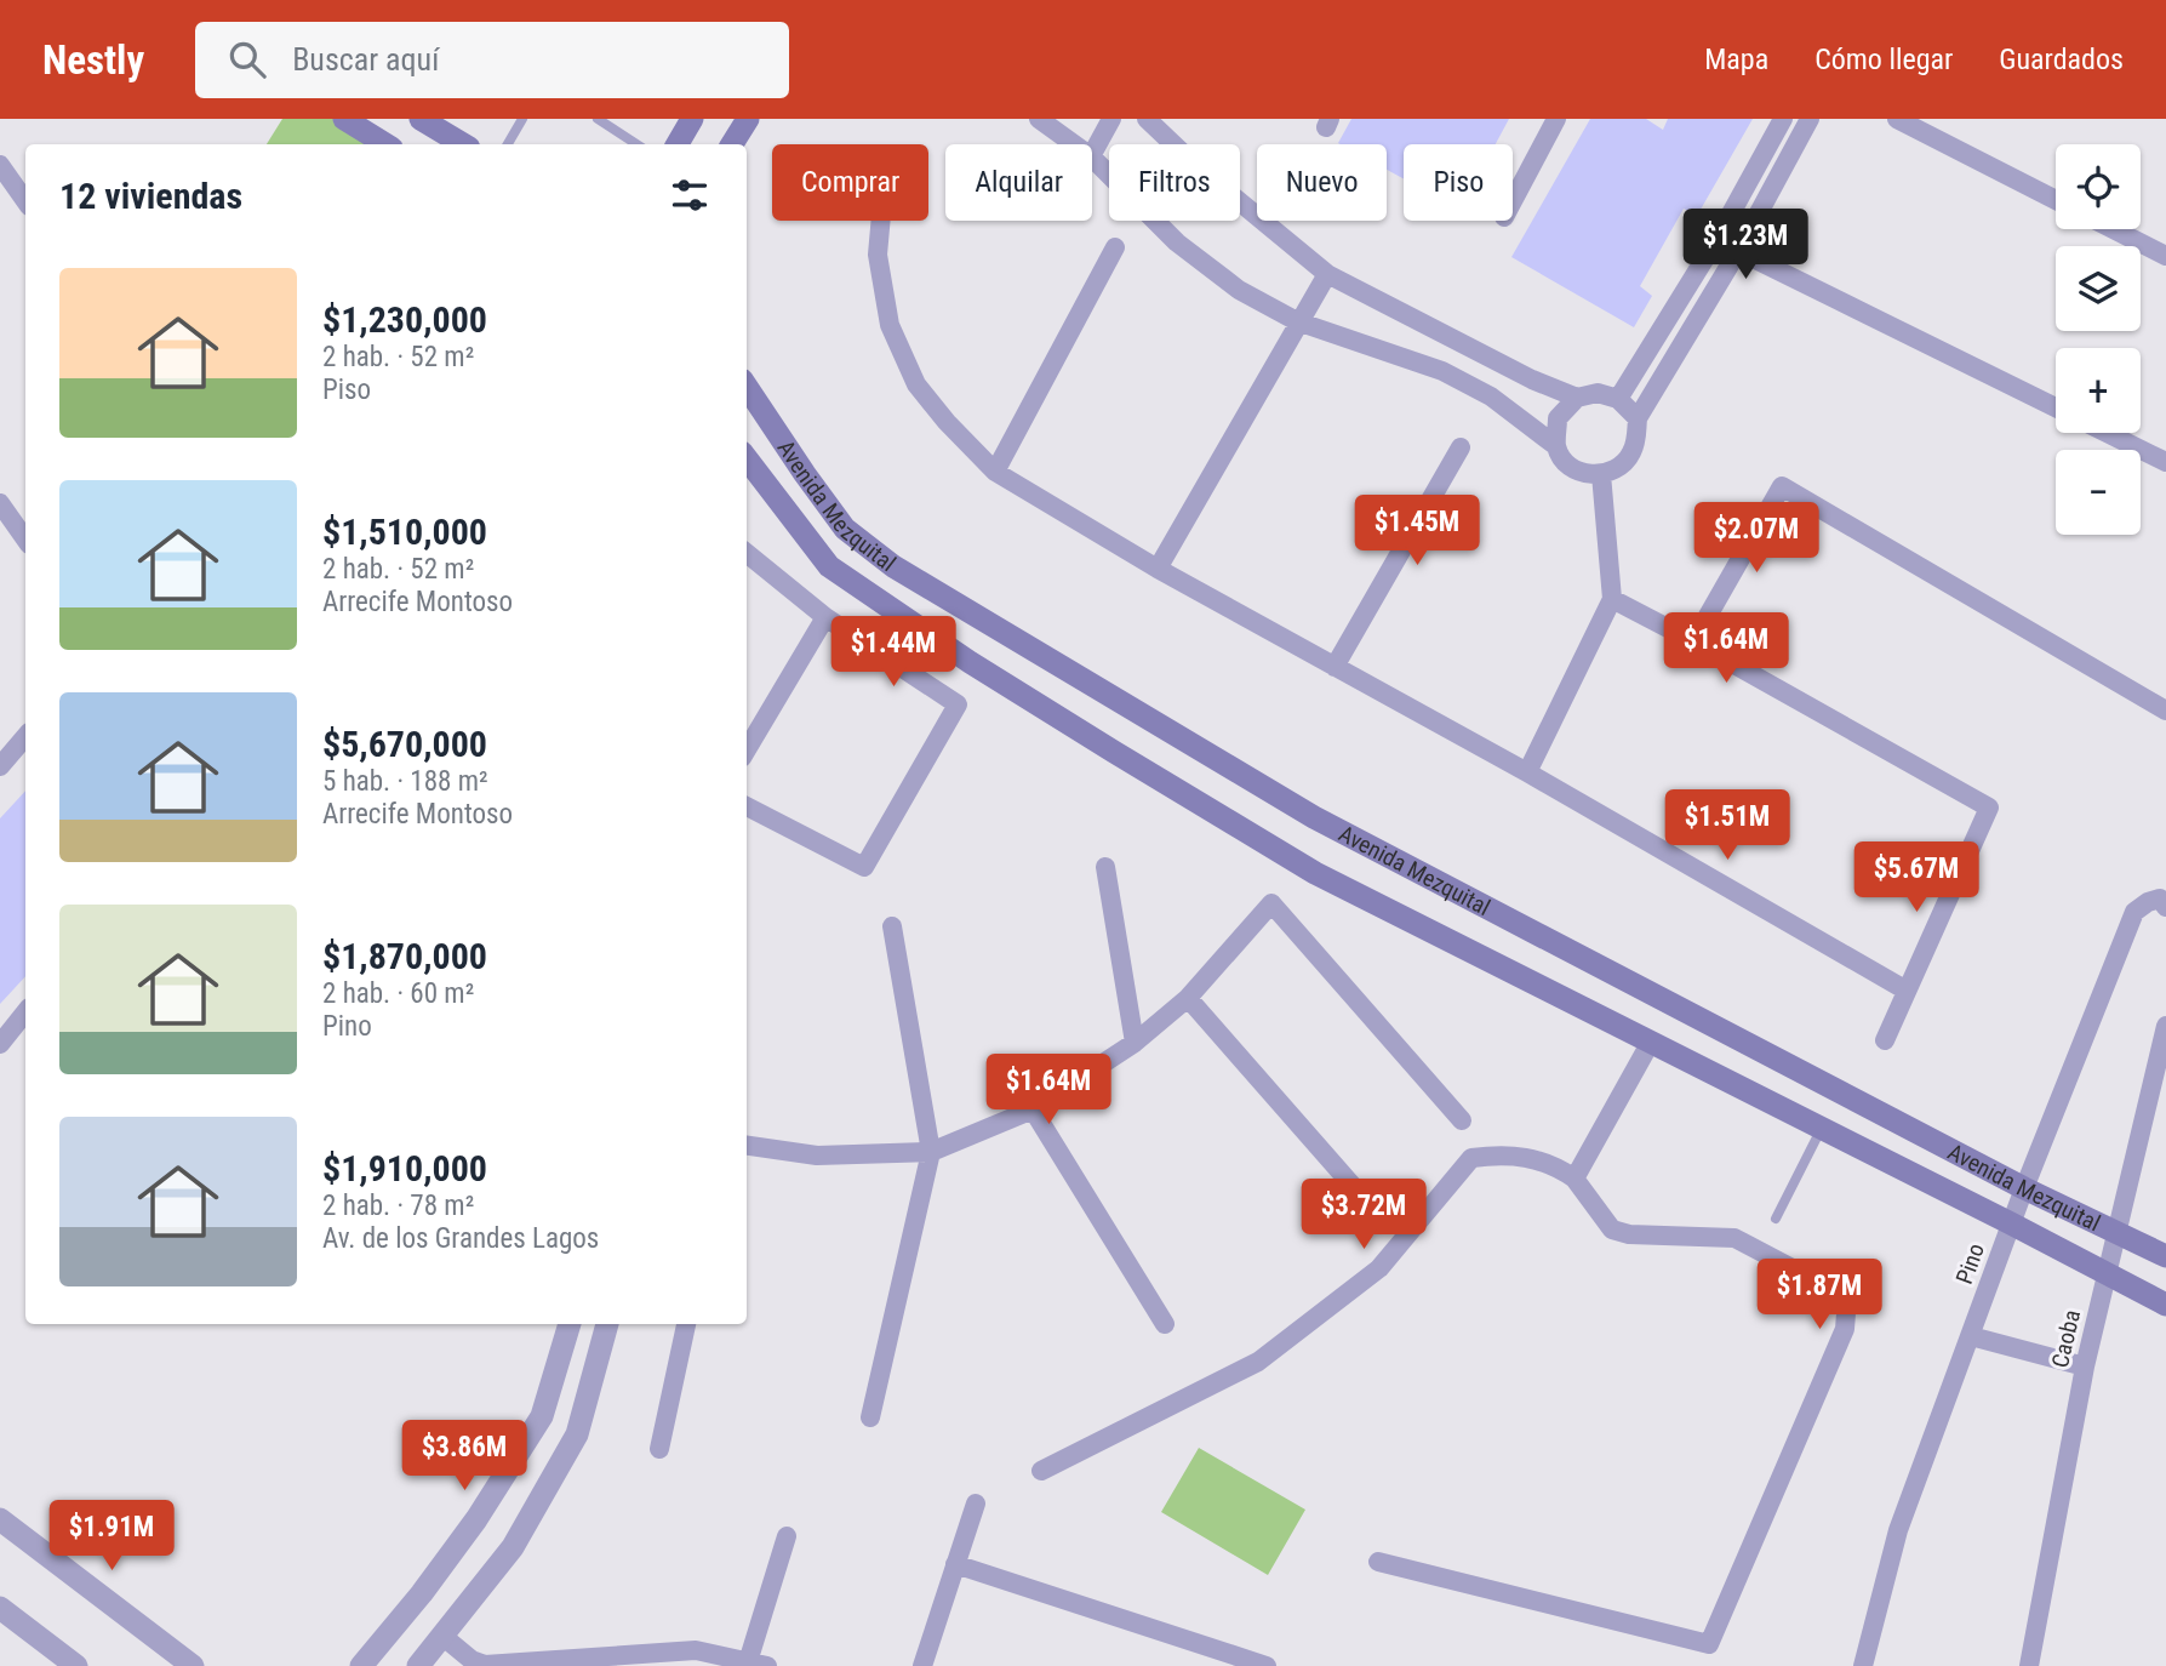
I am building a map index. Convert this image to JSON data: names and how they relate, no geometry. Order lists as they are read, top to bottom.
{
  "streets": {
    "main road": ["Avenida Mezquital"],
    "street": ["Pino", "Caoba"]
  },
  "crossings": [
    ["Avenida Mezquital", "Pino"],
    ["Avenida Mezquital", "Caoba"]
  ],
  "page": {
    "header": "Nestly",
    "search": "Buscar aquí",
    "nav": ["Mapa", "Cómo llegar", "Guardados"],
    "map_buttons": ["+", "−"],
    "chip": [
      "Comprar",
      "Alquilar",
      "Filtros",
      "Nuevo",
      "Piso"
    ],
    "heading": "12 viviendas",
    "price": [
      "$1.23M",
      "$1.45M",
      "$2.07M",
      "$1.64M",
      "$1.44M",
      "$1.51M",
      "$5.67M",
      "$1.64M",
      "$3.72M",
      "$1.87M",
      "$3.86M",
      "$1.91M"
    ],
    "list": [
      {
        "name": "$1,230,000",
        "note": "2 hab. · 52 m² · Piso"
      },
      {
        "name": "$1,510,000",
        "note": "2 hab. · 52 m² · Arrecife Montoso"
      },
      {
        "name": "$5,670,000",
        "note": "5 hab. · 188 m² · Arrecife Montoso"
      },
      {
        "name": "$1,870,000",
        "note": "2 hab. · 60 m² · Pino"
      },
      {
        "name": "$1,910,000",
        "note": "2 hab. · 78 m² · Av. de los Grandes Lagos"
      }
    ]
  }
}
